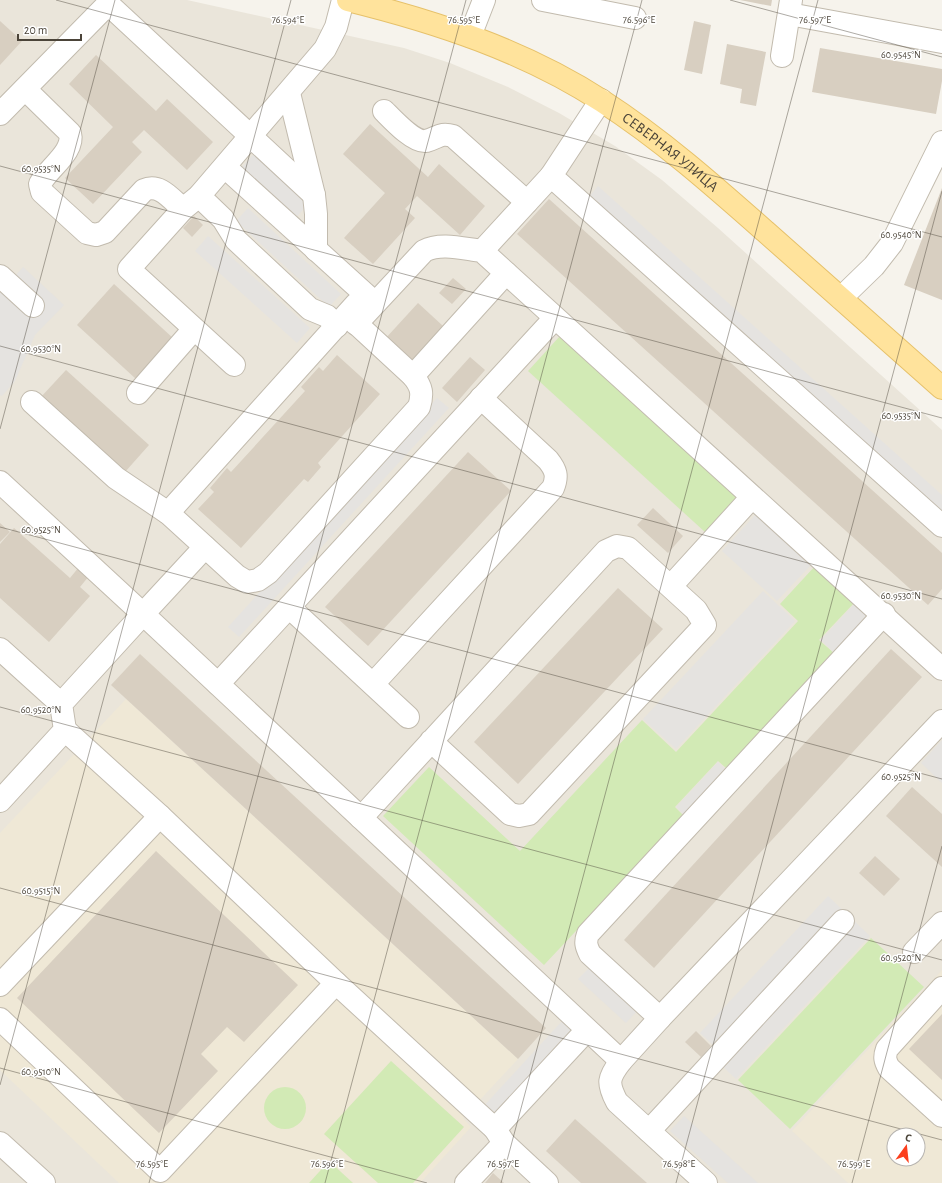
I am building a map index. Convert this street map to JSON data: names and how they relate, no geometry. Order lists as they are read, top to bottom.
{
  "streets": {
    "main road": ["СЕВЕРНАЯ УЛИЦА"]
  },
  "scale_bar": "20 m",
  "north": "top",
  "coordinates": [
    "76.594°E",
    "76.595°E",
    "76.596°E",
    "76.597°E",
    "60.9545°N",
    "60.9535°N",
    "60.9540°N",
    "60.9530°N",
    "60.9525°N",
    "60.9520°N",
    "60.9515°N",
    "60.9510°N",
    "76.598°E",
    "76.599°E"
  ]
}
